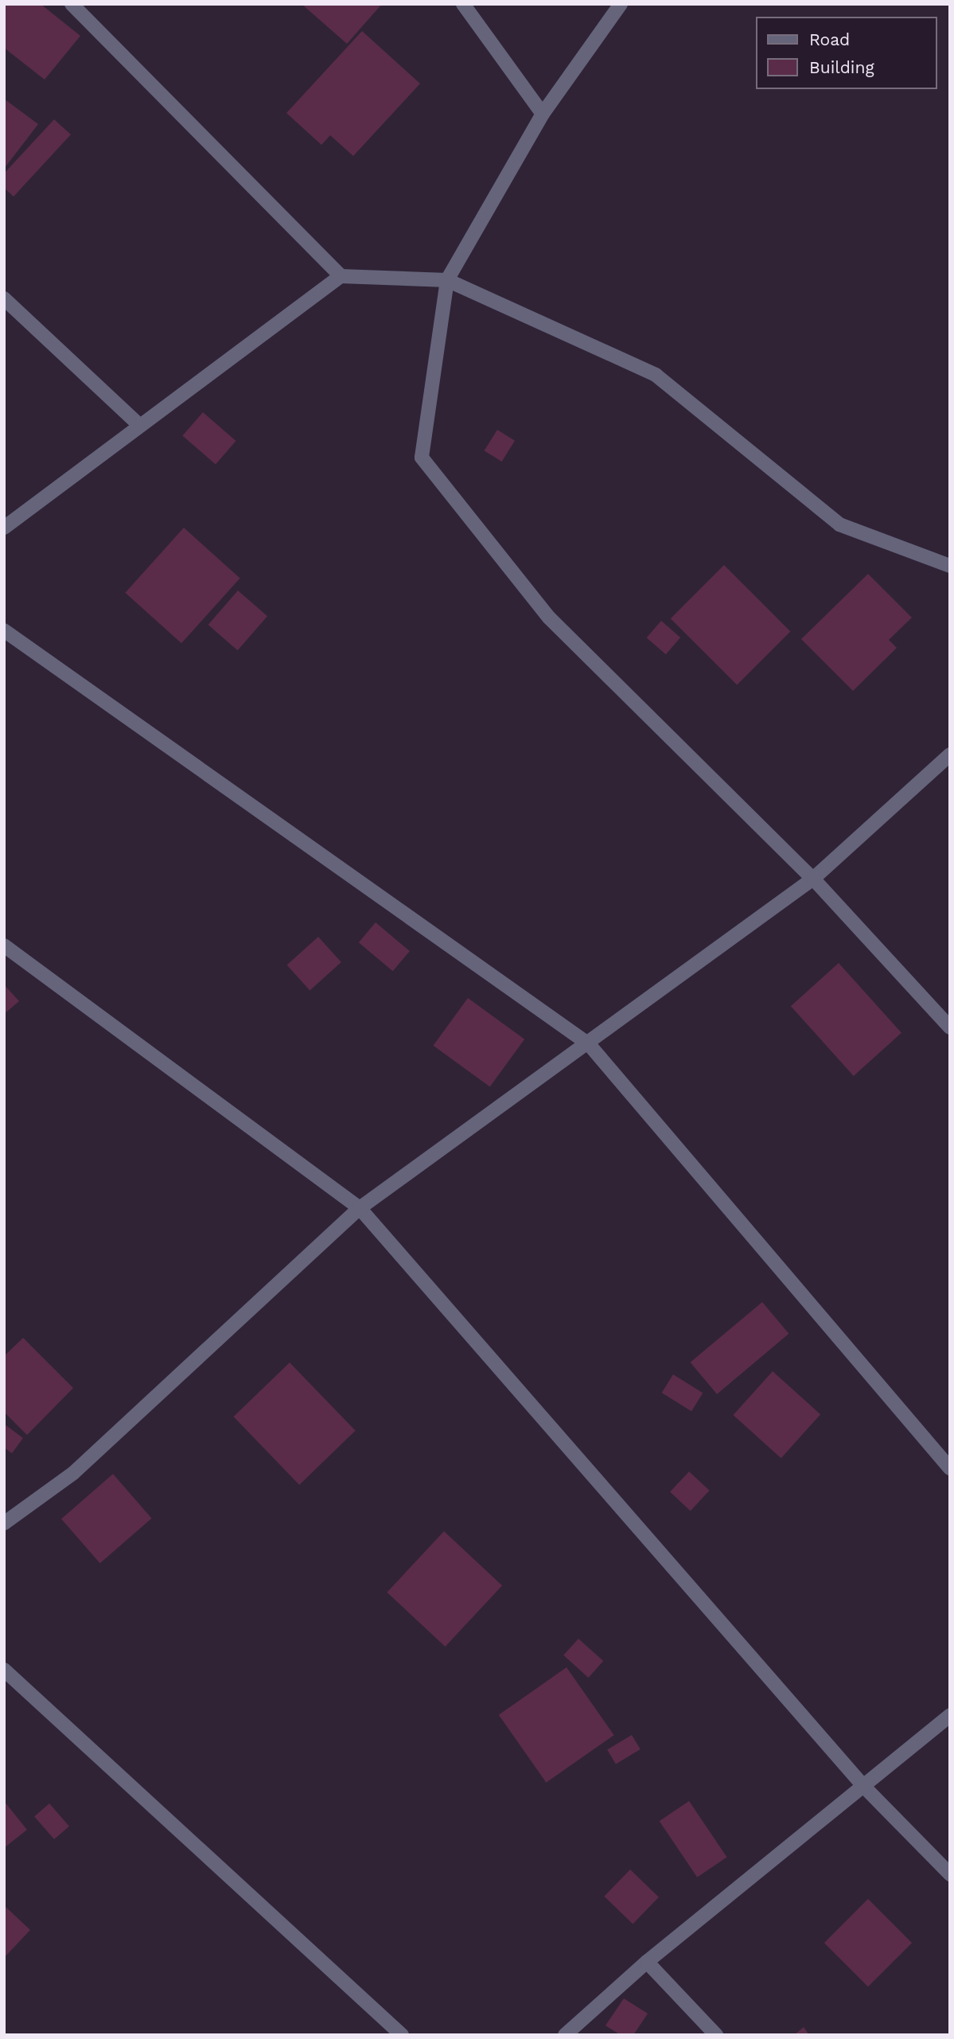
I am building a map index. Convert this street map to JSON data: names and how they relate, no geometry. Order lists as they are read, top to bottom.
{
  "legend": ["Road", "Building"]
}
